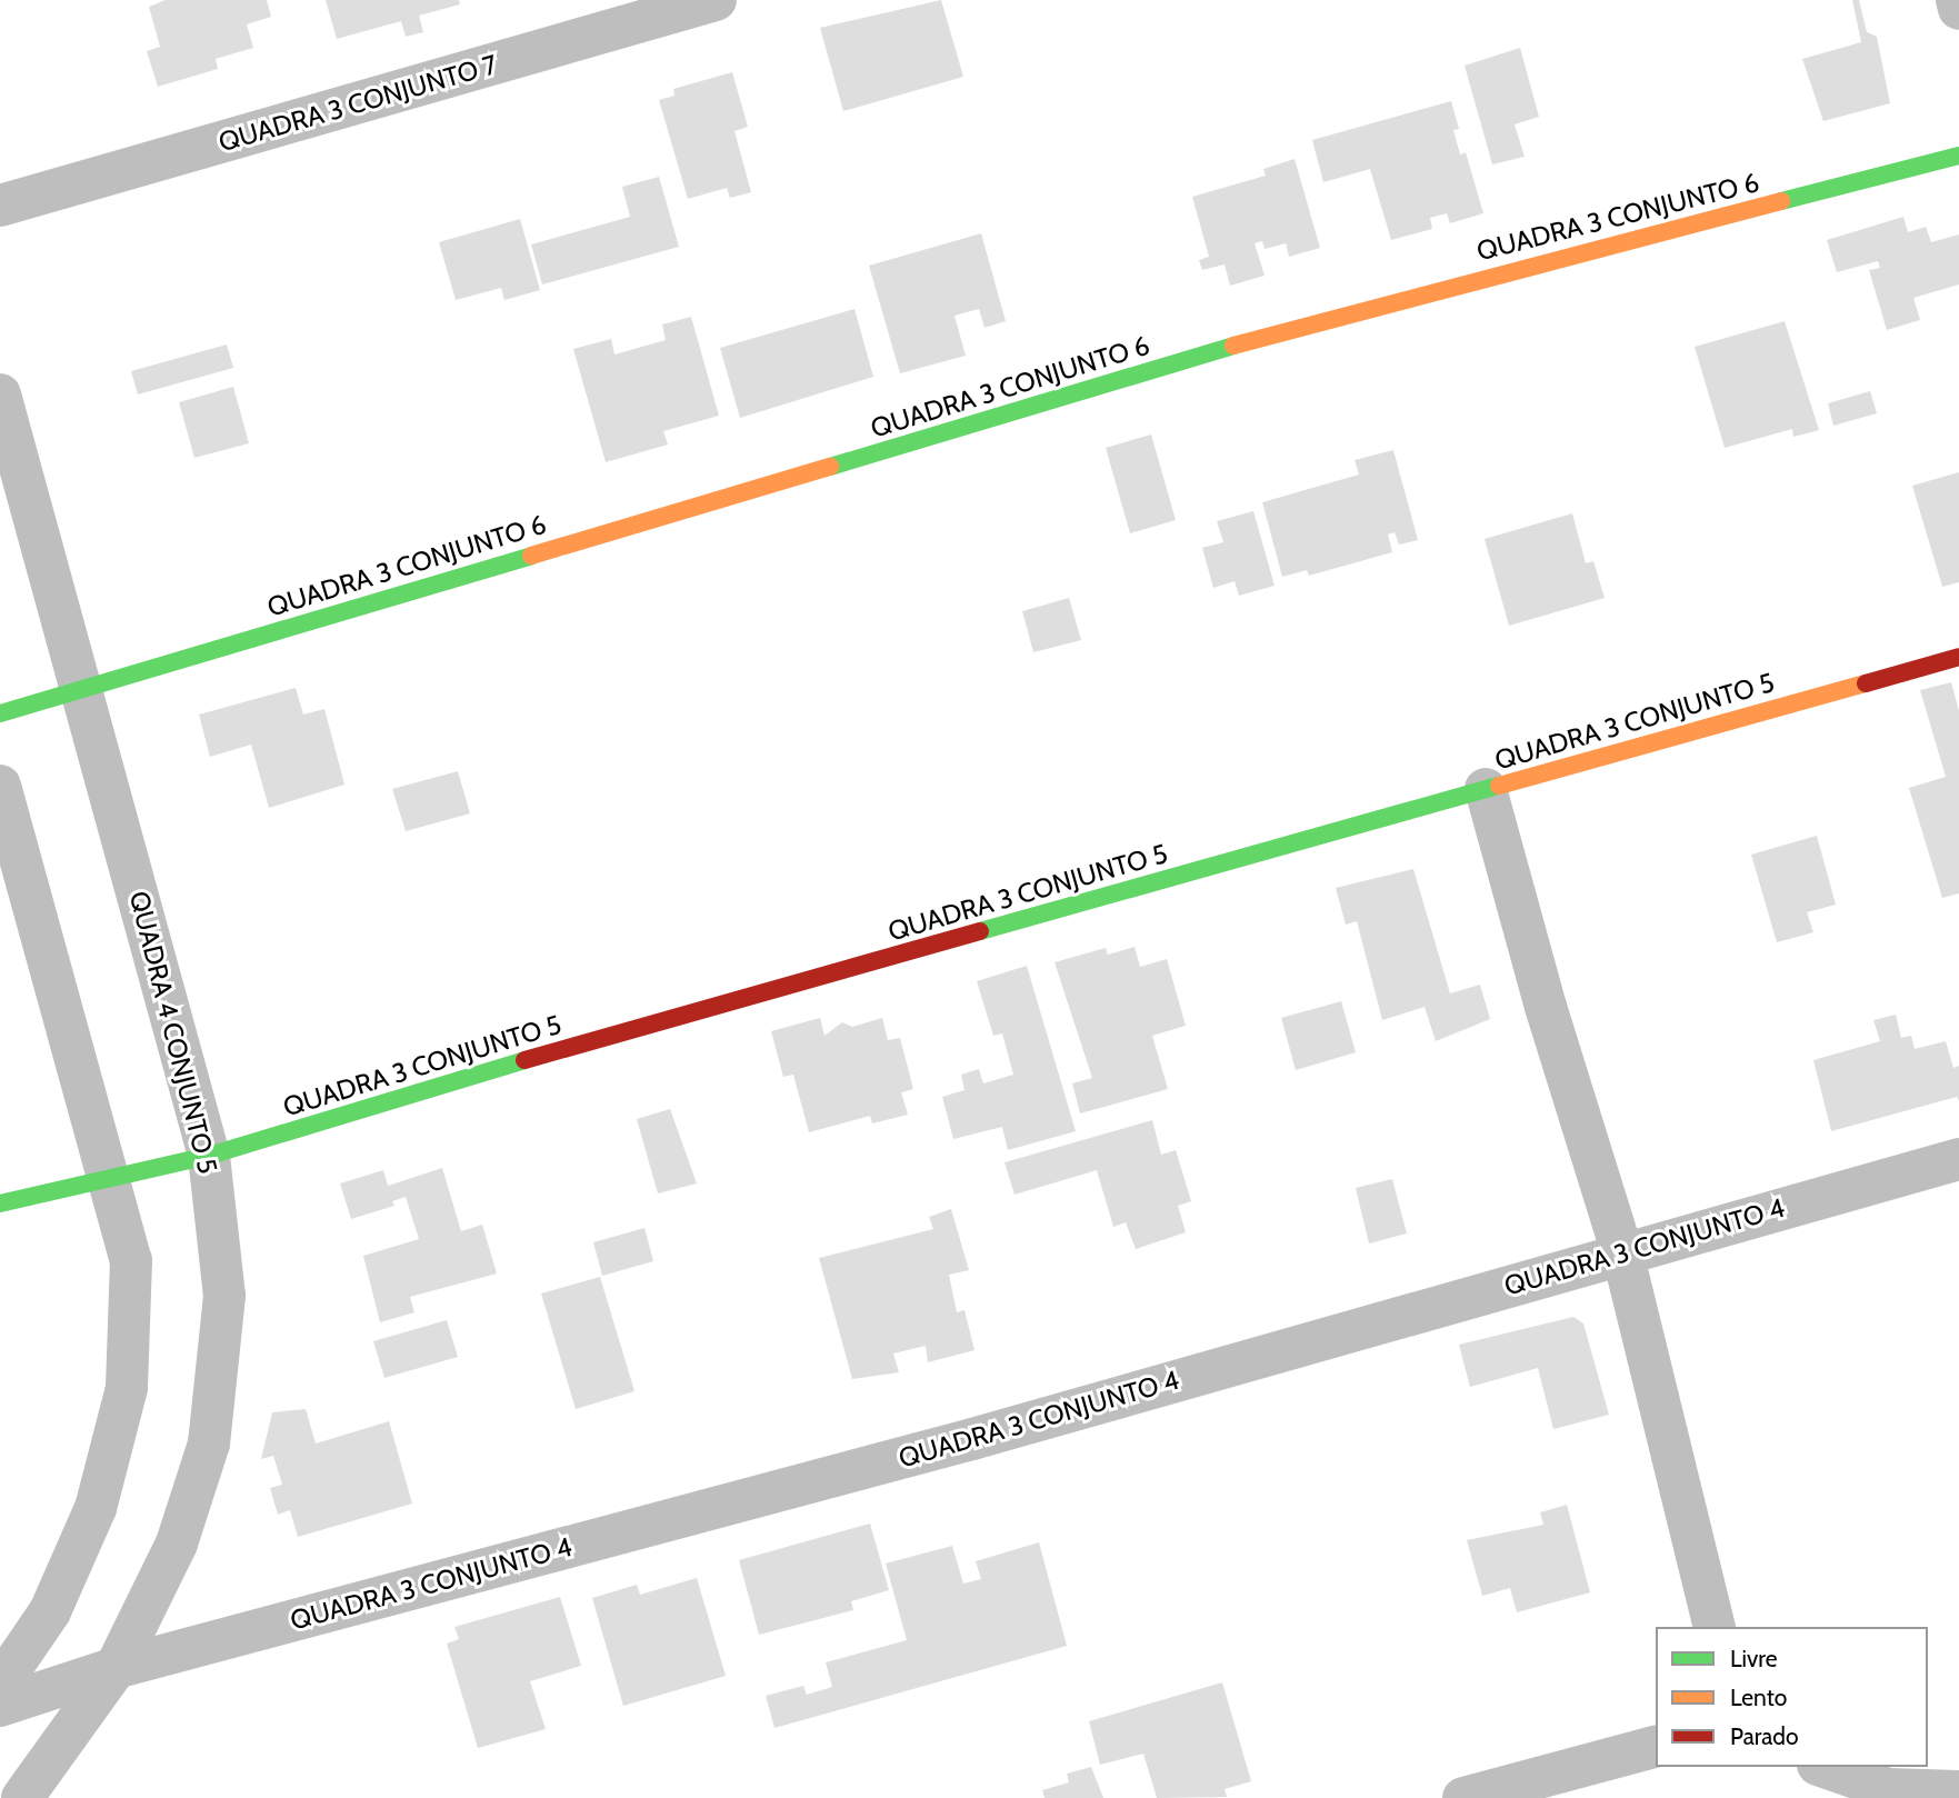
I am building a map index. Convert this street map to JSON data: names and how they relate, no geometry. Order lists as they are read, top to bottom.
{
  "streets": {
    "street": [
      "QUADRA 3 CONJUNTO 7",
      "QUADRA 3 CONJUNTO 6",
      "QUADRA 3 CONJUNTO 5",
      "QUADRA 4 CONJUNTO 5",
      "QUADRA 3 CONJUNTO 4"
    ]
  },
  "crossings": [
    ["QUADRA 3 CONJUNTO 6", "QUADRA 4 CONJUNTO 5"],
    ["QUADRA 3 CONJUNTO 5", "QUADRA 4 CONJUNTO 5"],
    ["QUADRA 4 CONJUNTO 5", "QUADRA 3 CONJUNTO 4"]
  ],
  "legend": ["Livre", "Lento", "Parado"]
}
